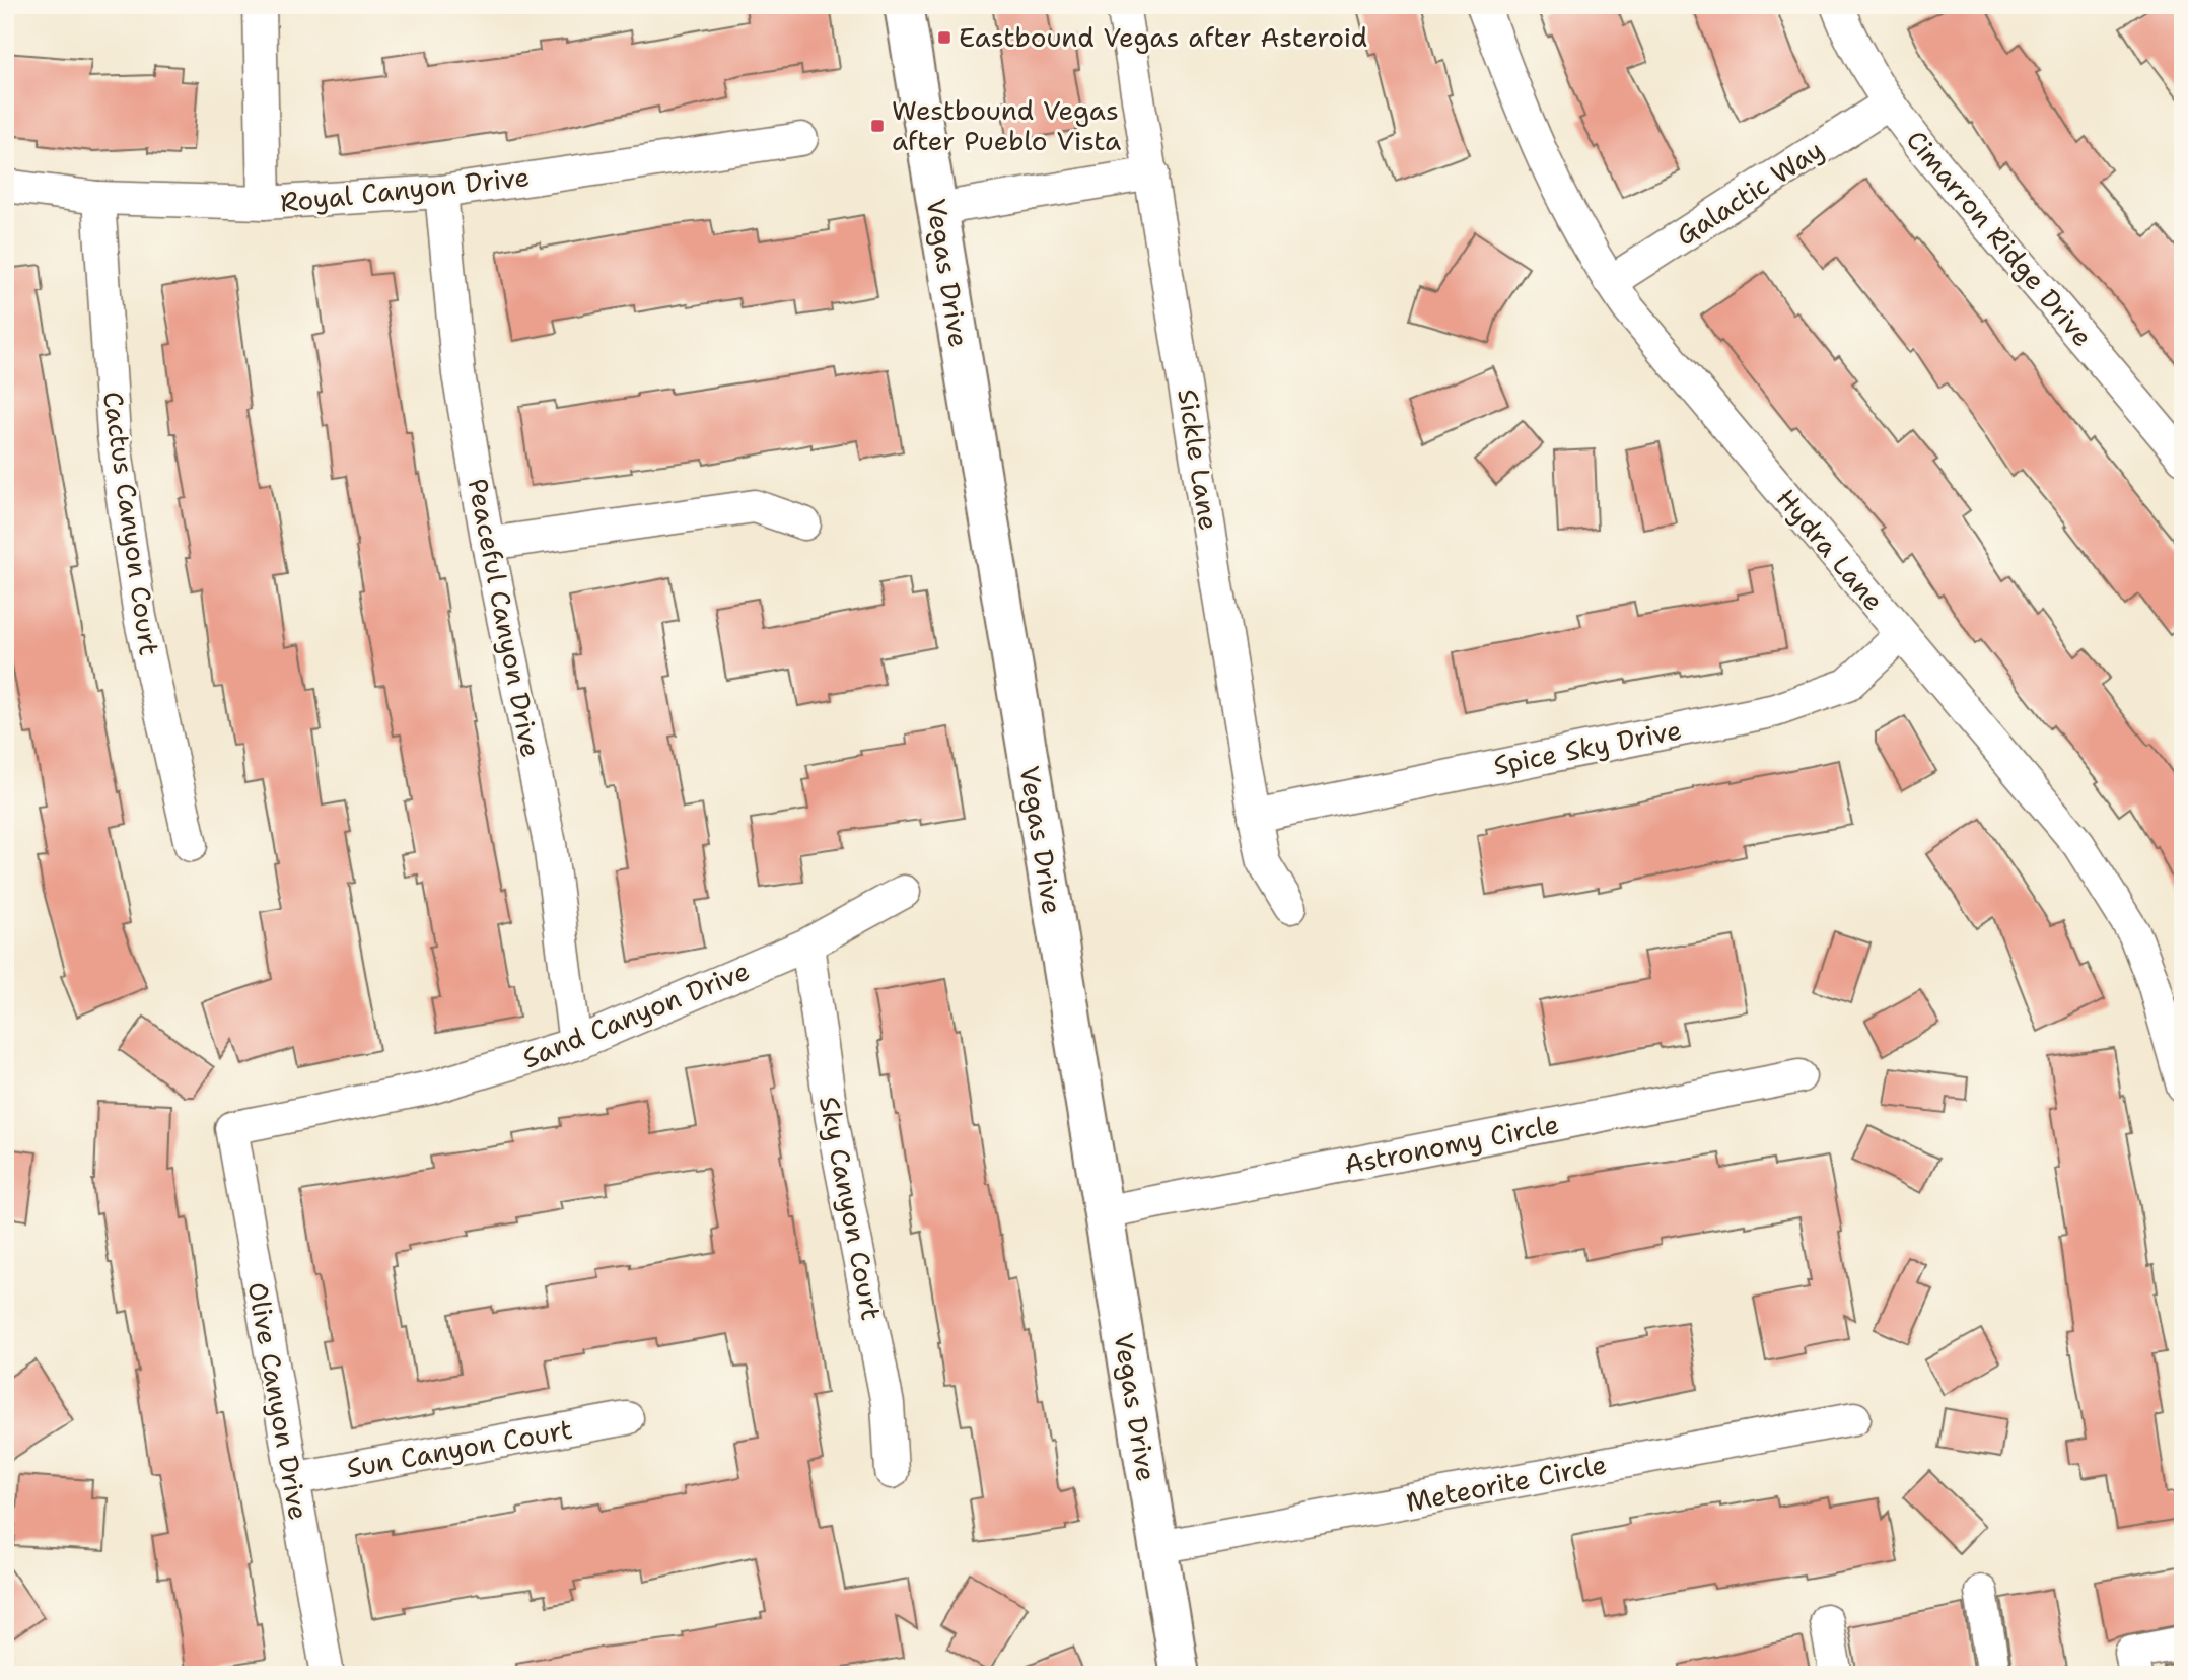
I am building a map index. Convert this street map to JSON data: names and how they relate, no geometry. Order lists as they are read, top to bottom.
{
  "streets": {
    "main road": ["Vegas Drive"],
    "street": [
      "Royal Canyon Drive",
      "Galactic Way",
      "Cimarron Ridge Drive",
      "Sickle Lane",
      "Cactus Canyon Court",
      "Hydra Lane",
      "Peaceful Canyon Drive",
      "Spice Sky Drive",
      "Sand Canyon Drive",
      "Astronomy Circle",
      "Sky Canyon Court",
      "Olive Canyon Drive",
      "Sun Canyon Court",
      "Meteorite Circle"
    ]
  },
  "crossings": [
    ["Royal Canyon Drive", "Cactus Canyon Court"],
    ["Royal Canyon Drive", "Peaceful Canyon Drive"],
    ["Galactic Way", "Cimarron Ridge Drive"],
    ["Galactic Way", "Hydra Lane"],
    ["Vegas Drive", "Astronomy Circle"],
    ["Vegas Drive", "Meteorite Circle"],
    ["Sickle Lane", "Spice Sky Drive"],
    ["Hydra Lane", "Spice Sky Drive"],
    ["Peaceful Canyon Drive", "Sand Canyon Drive"],
    ["Sand Canyon Drive", "Sky Canyon Court"],
    ["Sand Canyon Drive", "Olive Canyon Drive"],
    ["Olive Canyon Drive", "Sun Canyon Court"]
  ],
  "places": {
    "transit": ["Eastbound Vegas after Asteroid", "Westbound Vegas after Pueblo Vista"]
  }
}
